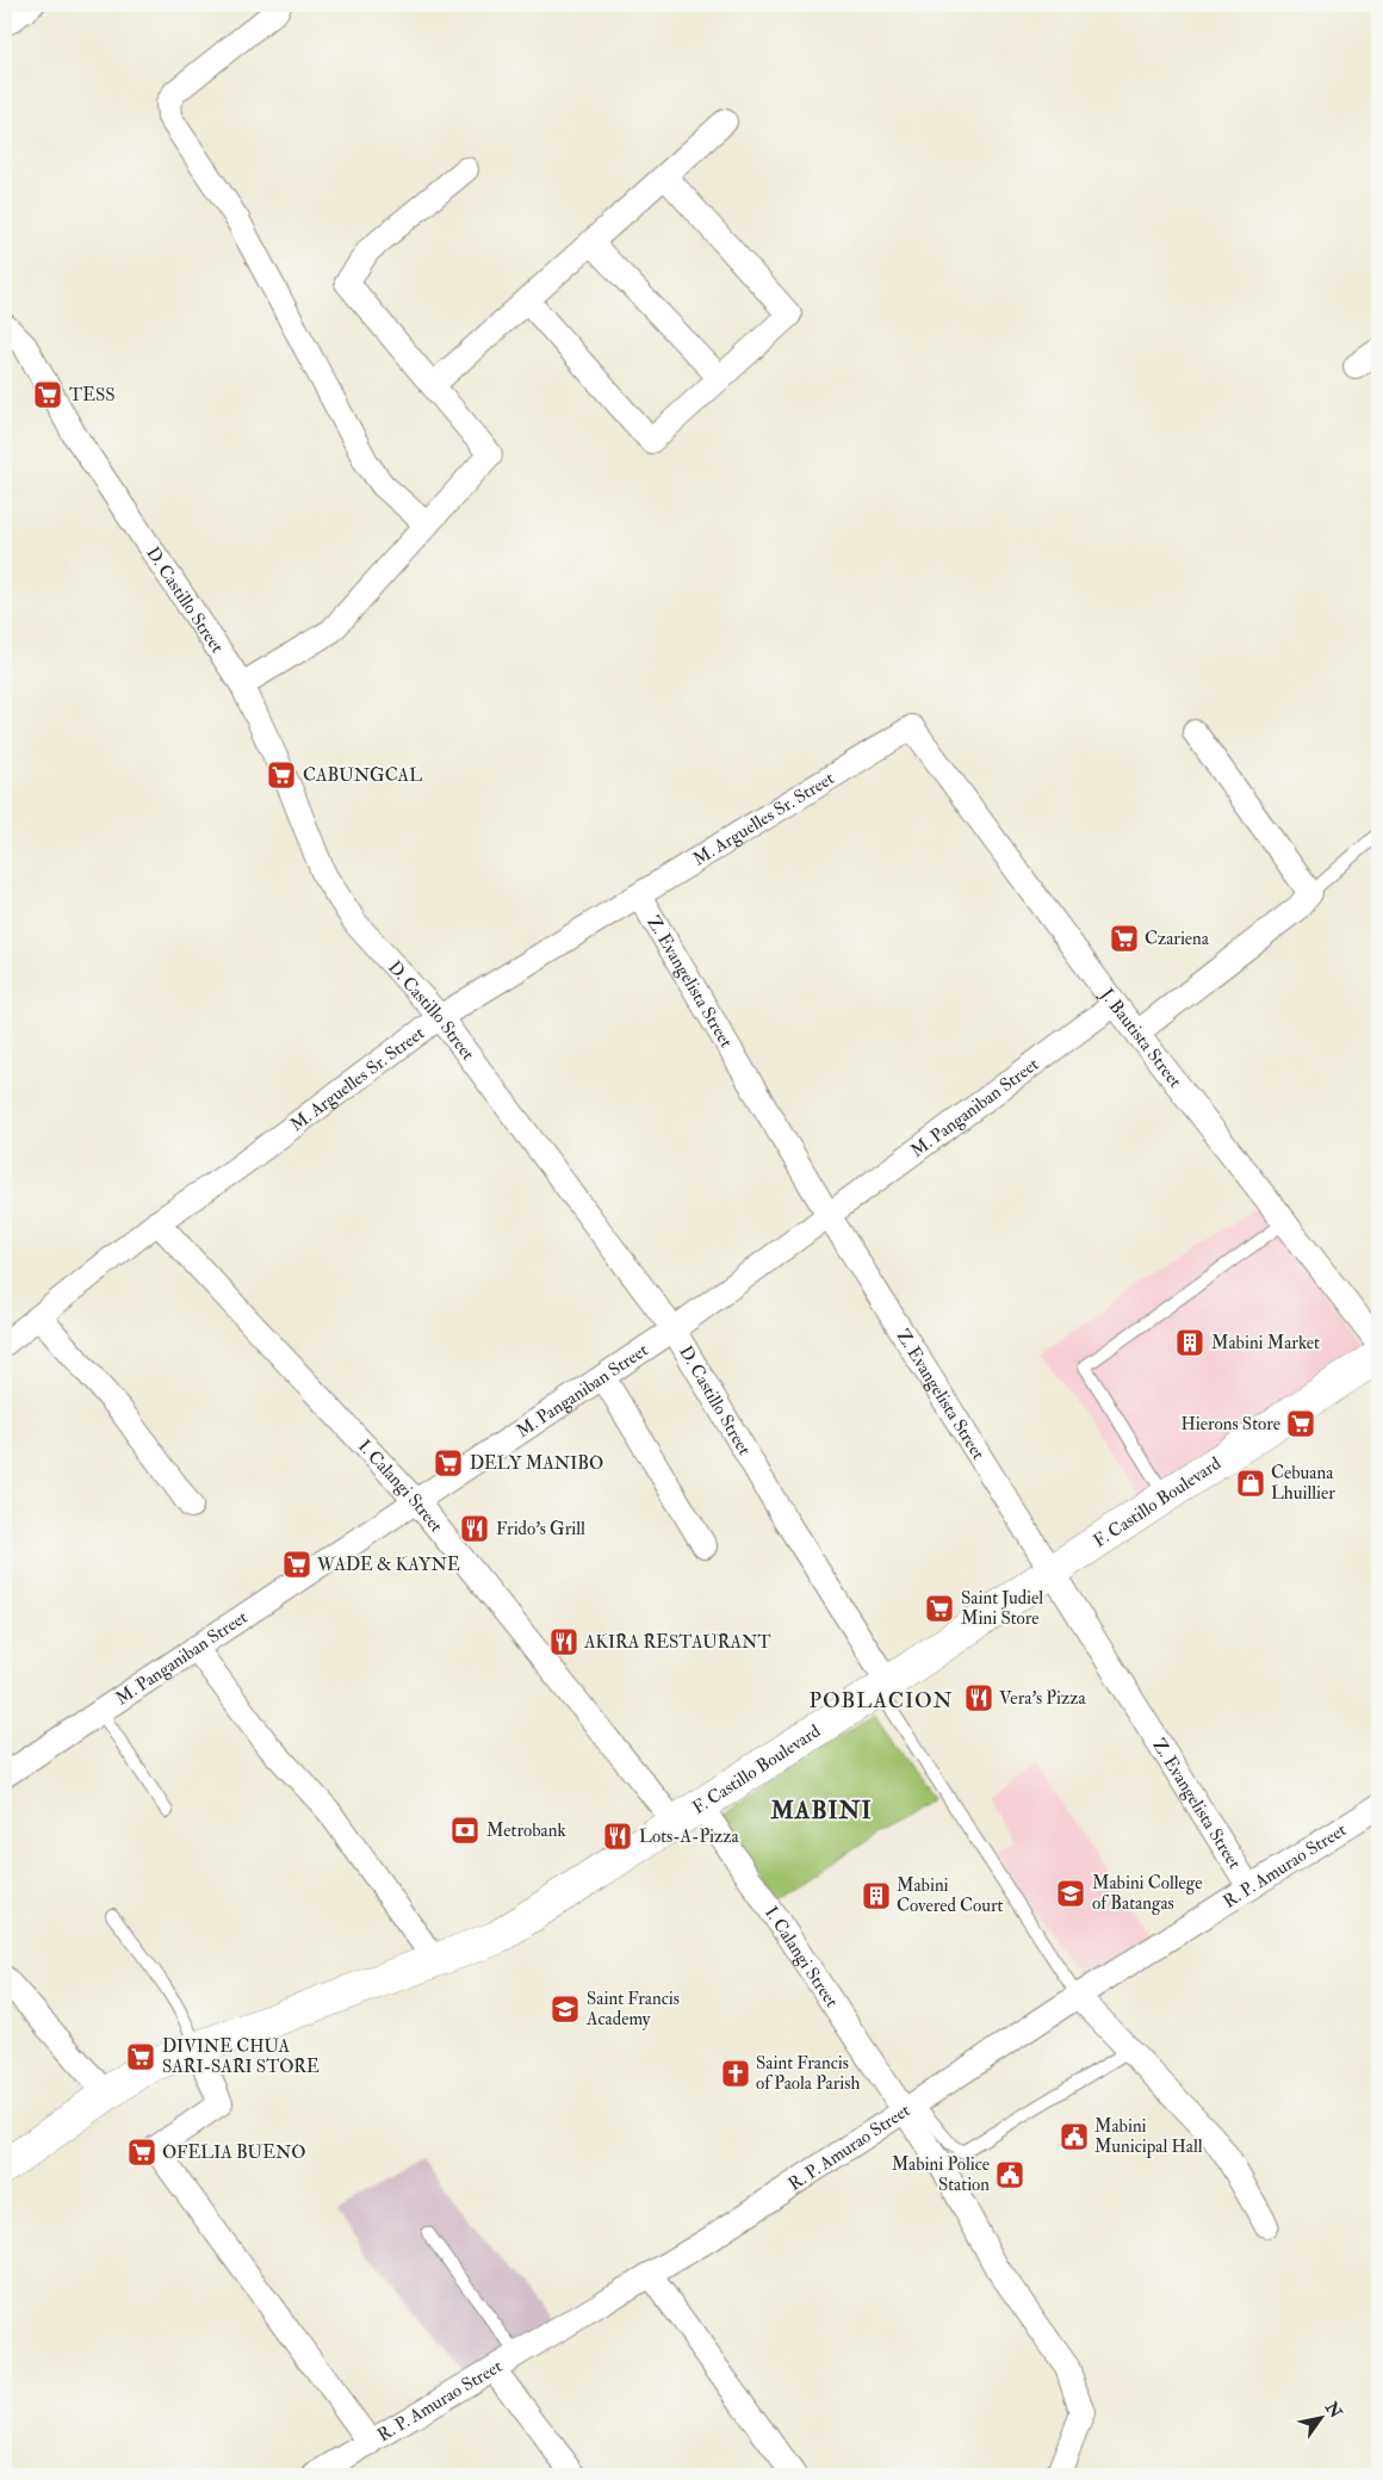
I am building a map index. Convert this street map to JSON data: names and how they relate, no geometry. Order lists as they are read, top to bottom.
{
  "streets": {
    "main road": ["F. Castillo Boulevard"],
    "street": [
      "D. Castillo Street",
      "M. Arguelles Sr. Street",
      "Z. Evangelista Street",
      "J. Bautista Street",
      "M. Panganiban Street",
      "I. Calangi Street",
      "R. P. Amurao Street"
    ]
  },
  "crossings": [
    ["D. Castillo Street", "M. Arguelles Sr. Street"],
    ["D. Castillo Street", "M. Panganiban Street"],
    ["D. Castillo Street", "F. Castillo Boulevard"],
    ["D. Castillo Street", "R. P. Amurao Street"],
    ["M. Arguelles Sr. Street", "Z. Evangelista Street"],
    ["M. Arguelles Sr. Street", "J. Bautista Street"],
    ["M. Arguelles Sr. Street", "I. Calangi Street"],
    ["Z. Evangelista Street", "M. Panganiban Street"],
    ["Z. Evangelista Street", "F. Castillo Boulevard"],
    ["Z. Evangelista Street", "R. P. Amurao Street"],
    ["J. Bautista Street", "M. Panganiban Street"],
    ["M. Panganiban Street", "I. Calangi Street"],
    ["I. Calangi Street", "F. Castillo Boulevard"],
    ["I. Calangi Street", "R. P. Amurao Street"]
  ],
  "districts": ["POBLACION", "MABINI"],
  "places": {
    "supermarket": [
      "TESS",
      "CABUNGCAL",
      "Czariena",
      "Hierons Store",
      "DELY MANIBO",
      "WADE & KAYNE",
      "Saint Judiel Mini Store",
      "DIVINE CHUA SARI-SARI STORE",
      "OFELIA BUENO"
    ],
    "building": ["Mabini Market", "Mabini Covered Court"],
    "shop": ["Cebuana Lhuillier"],
    "restaurant": [
      "Frido's Grill",
      "AKIRA RESTAURANT",
      "Vera's Pizza",
      "Lots-A-Pizza"
    ],
    "bank": ["Metrobank"],
    "school or university": ["Mabini College of Batangas", "Saint Francis Academy"],
    "church": ["Saint Francis of Paola Parish"],
    "public building": ["Mabini Municipal Hall", "Mabini Police Station"]
  },
  "north": "top right"
}
